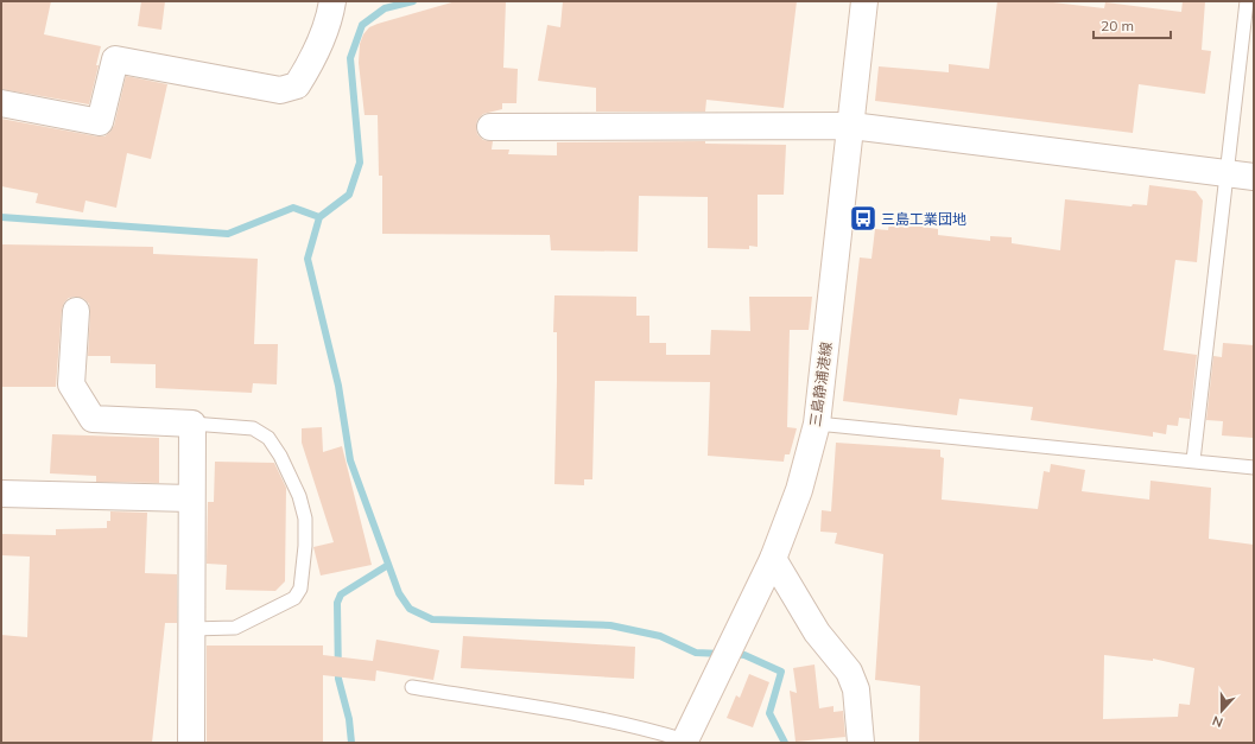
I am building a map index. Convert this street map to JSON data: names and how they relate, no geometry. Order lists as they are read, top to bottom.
{
  "streets": {
    "street": ["三島静浦港線"]
  },
  "places": {
    "bus stop": ["三島工業団地"]
  },
  "scale_bar": "20 m",
  "north": "bottom"
}
